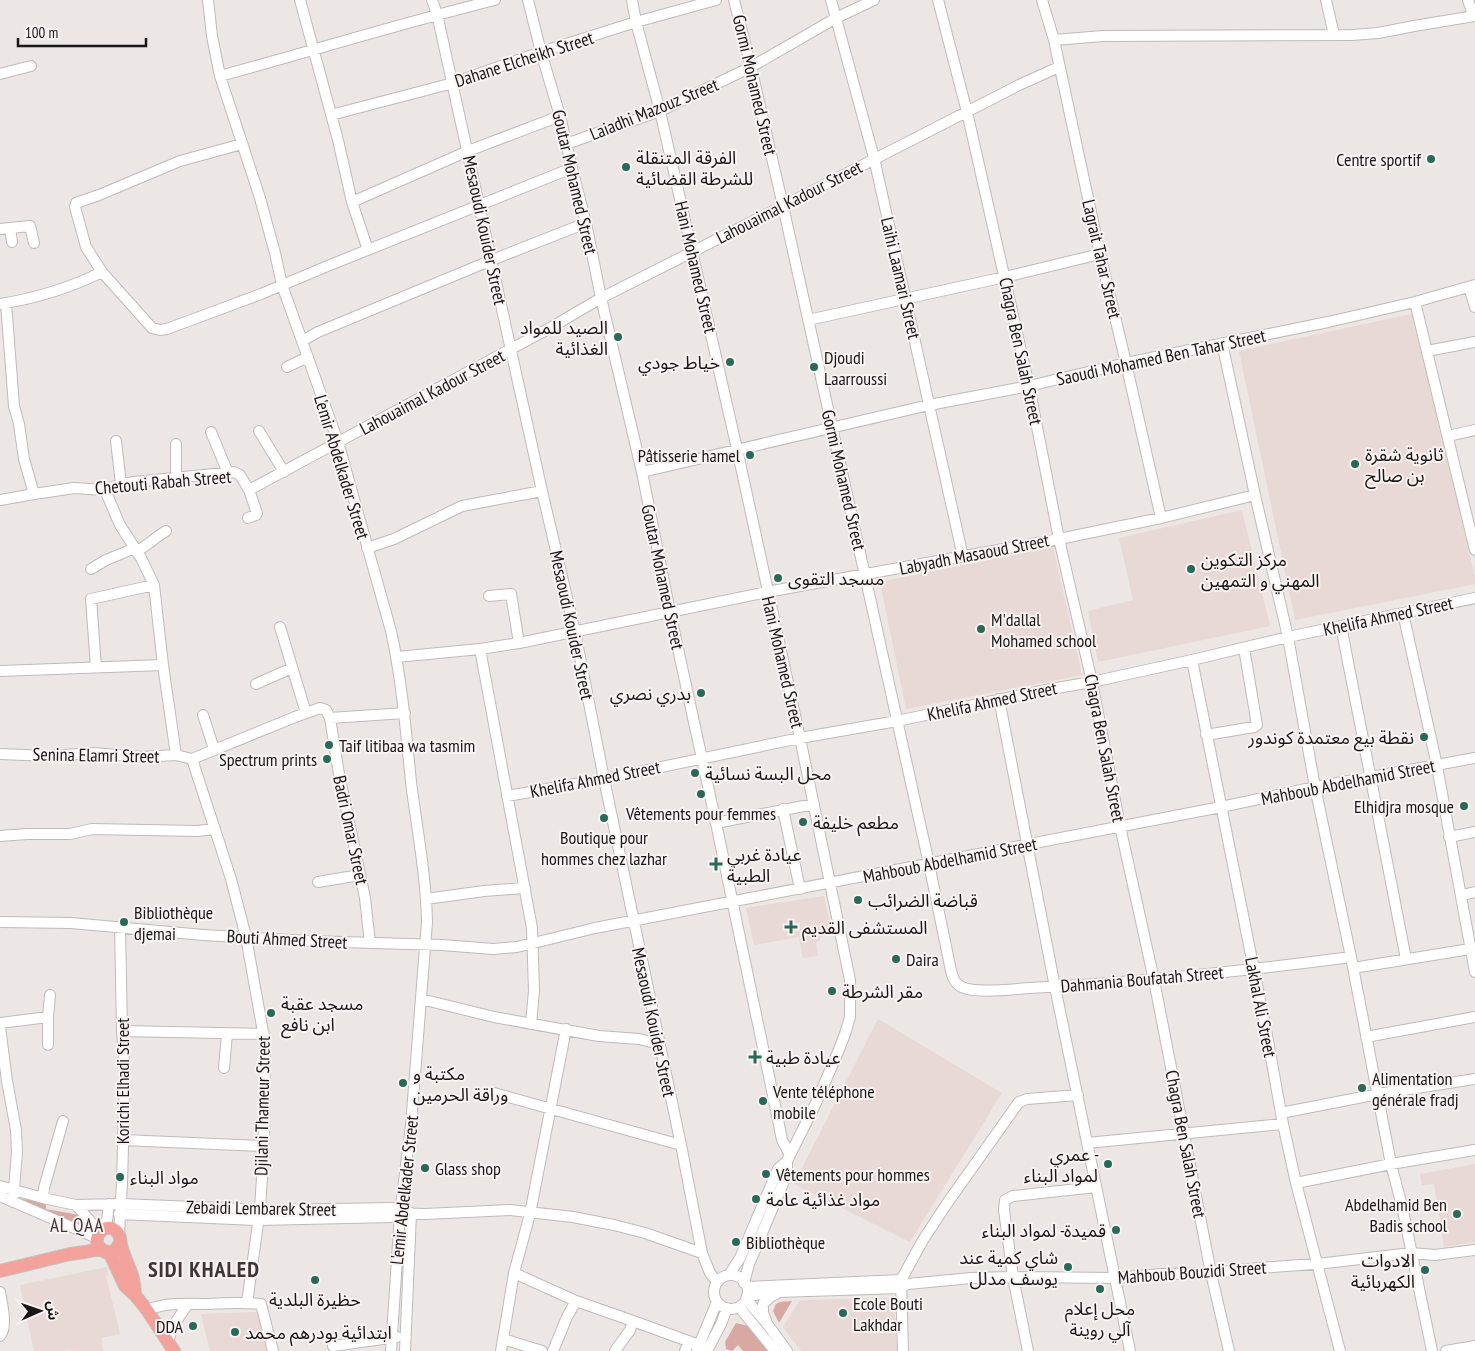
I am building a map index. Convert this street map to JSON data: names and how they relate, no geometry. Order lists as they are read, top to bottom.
{
  "streets": {
    "street": [
      "Dahane Elcheikh Street",
      "Gormi Mohamed Street",
      "Laiadhi Mazouz Street",
      "Goutar Mohamed Street",
      "Lahouaimal Kadour Street",
      "Mesaoudi Kouider Street",
      "Lagrait Tahar Street",
      "Hani Mohamed Street",
      "Laihi Laamari Street",
      "Chagra Ben Salah Street",
      "Saoudi Mohamed Ben Tahar Street",
      "L'emir Abdelkader Street",
      "Chetouti Rabah Street",
      "Labyadh Masaoud Street",
      "Khelifa Ahmed Street",
      "Senina Elamri Street",
      "Mahboub Abdelhamid Street",
      "Badri Omar Street",
      "Bouti Ahmed Street",
      "Dahmania Boufatah Street",
      "Lakhal Ali Street",
      "Korichi Elhadi Street",
      "Djilani Thameur Street",
      "Zebaidi Lembarek Street",
      "Mahboub Bouzidi Street"
    ]
  },
  "crossings": [
    ["Dahane Elcheikh Street", "Goutar Mohamed Street"],
    ["Dahane Elcheikh Street", "Mesaoudi Kouider Street"],
    ["Dahane Elcheikh Street", "Hani Mohamed Street"],
    ["Gormi Mohamed Street", "Laiadhi Mazouz Street"],
    ["Gormi Mohamed Street", "Lahouaimal Kadour Street"],
    ["Gormi Mohamed Street", "Saoudi Mohamed Ben Tahar Street"],
    ["Gormi Mohamed Street", "Labyadh Masaoud Street"],
    ["Gormi Mohamed Street", "Khelifa Ahmed Street"],
    ["Gormi Mohamed Street", "Mahboub Abdelhamid Street"],
    ["Gormi Mohamed Street", "Dahmania Boufatah Street"],
    ["Laiadhi Mazouz Street", "Goutar Mohamed Street"],
    ["Laiadhi Mazouz Street", "Hani Mohamed Street"],
    ["Laiadhi Mazouz Street", "Laihi Laamari Street"],
    ["Goutar Mohamed Street", "Lahouaimal Kadour Street"],
    ["Goutar Mohamed Street", "Hani Mohamed Street"],
    ["Goutar Mohamed Street", "Saoudi Mohamed Ben Tahar Street"],
    ["Goutar Mohamed Street", "Labyadh Masaoud Street"],
    ["Goutar Mohamed Street", "Khelifa Ahmed Street"],
    ["Goutar Mohamed Street", "Mahboub Abdelhamid Street"],
    ["Lahouaimal Kadour Street", "Mesaoudi Kouider Street"],
    ["Lahouaimal Kadour Street", "Lagrait Tahar Street"],
    ["Lahouaimal Kadour Street", "Hani Mohamed Street"],
    ["Lahouaimal Kadour Street", "Laihi Laamari Street"],
    ["Lahouaimal Kadour Street", "Chagra Ben Salah Street"],
    ["Lahouaimal Kadour Street", "L'emir Abdelkader Street"],
    ["Lahouaimal Kadour Street", "Chetouti Rabah Street"],
    ["Mesaoudi Kouider Street", "Hani Mohamed Street"],
    ["Mesaoudi Kouider Street", "Labyadh Masaoud Street"],
    ["Mesaoudi Kouider Street", "Khelifa Ahmed Street"],
    ["Mesaoudi Kouider Street", "Mahboub Abdelhamid Street"],
    ["Mesaoudi Kouider Street", "Zebaidi Lembarek Street"],
    ["Lagrait Tahar Street", "Saoudi Mohamed Ben Tahar Street"],
    ["Lagrait Tahar Street", "Labyadh Masaoud Street"],
    ["Hani Mohamed Street", "Saoudi Mohamed Ben Tahar Street"],
    ["Hani Mohamed Street", "Labyadh Masaoud Street"],
    ["Hani Mohamed Street", "Khelifa Ahmed Street"],
    ["Hani Mohamed Street", "Mahboub Abdelhamid Street"],
    ["Laihi Laamari Street", "Saoudi Mohamed Ben Tahar Street"],
    ["Laihi Laamari Street", "Labyadh Masaoud Street"],
    ["Chagra Ben Salah Street", "Saoudi Mohamed Ben Tahar Street"],
    ["Chagra Ben Salah Street", "Labyadh Masaoud Street"],
    ["Chagra Ben Salah Street", "Khelifa Ahmed Street"],
    ["Chagra Ben Salah Street", "Mahboub Abdelhamid Street"],
    ["Chagra Ben Salah Street", "Dahmania Boufatah Street"],
    ["Chagra Ben Salah Street", "Mahboub Bouzidi Street"],
    ["L'emir Abdelkader Street", "Chetouti Rabah Street"],
    ["L'emir Abdelkader Street", "Labyadh Masaoud Street"],
    ["L'emir Abdelkader Street", "Mahboub Abdelhamid Street"],
    ["L'emir Abdelkader Street", "Bouti Ahmed Street"],
    ["L'emir Abdelkader Street", "Zebaidi Lembarek Street"],
    ["Khelifa Ahmed Street", "Lakhal Ali Street"],
    ["Senina Elamri Street", "Djilani Thameur Street"],
    ["Mahboub Abdelhamid Street", "Bouti Ahmed Street"],
    ["Mahboub Abdelhamid Street", "Lakhal Ali Street"],
    ["Badri Omar Street", "Bouti Ahmed Street"],
    ["Bouti Ahmed Street", "Korichi Elhadi Street"],
    ["Bouti Ahmed Street", "Djilani Thameur Street"],
    ["Dahmania Boufatah Street", "Lakhal Ali Street"],
    ["Lakhal Ali Street", "Mahboub Bouzidi Street"],
    ["Korichi Elhadi Street", "Zebaidi Lembarek Street"],
    ["Djilani Thameur Street", "Zebaidi Lembarek Street"]
  ],
  "districts": ["AL QAA", "SIDI KHALED"],
  "places": {
    "other": [
      "Centre sportif",
      "الفرقة المتنقلة للشرطة القضائية",
      "الصيد للمواد الغذائية",
      "خياط جودي",
      "Djoudi Laarroussi",
      "Pâtisserie hamel",
      "ثانوية شقرة بن صالح",
      "مركز التكوين المهني و التمهين",
      "مسجد التقوى",
      "M'dallal Mohamed school",
      "بدري نصري",
      "نقطة بيع معتمدة كوندور",
      "Taif litibaa wa tasmim",
      "Spectrum prints",
      "محل البسة نسائية",
      "Vêtements pour femmes",
      "Elhidjra mosque",
      "Boutique pour hommes chez lazhar",
      "مطعم خليفة",
      "قباضة الضرائب",
      "Bibliothèque djemai",
      "Daira",
      "مقر الشرطة",
      "مسجد عقبة ابن نافع",
      "مكتبة و وراقة الحرمين",
      "Alimentation générale fradj",
      "Vente téléphone mobile",
      "عمري - لمواد البناء",
      "Glass shop",
      "Vêtements pour hommes",
      "مواد البناء",
      "مواد غذائية عامة",
      "Abdelhamid Ben Badis school",
      "قميدة- لمواد البناء",
      "Bibliothèque",
      "شاي كمية عند يوسف مدلل",
      "الادوات الكهربائية",
      "حظيرة البلدية",
      "محل إعلام آلي روينة",
      "Ecole Bouti Lakhdar",
      "DDA",
      "ابتدائية بودرهم محمد"
    ],
    "health": ["عيادة غربي الطبية", "المستشفى القديم", "عيادة طبية"]
  },
  "scale_bar": "100 m",
  "north": "right"
}
